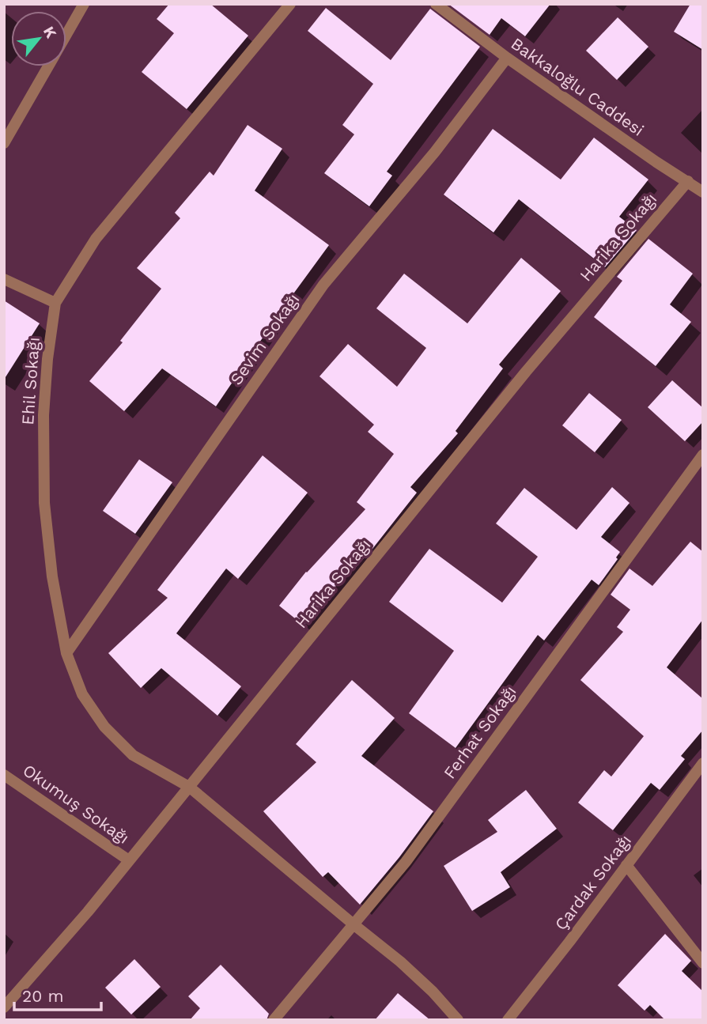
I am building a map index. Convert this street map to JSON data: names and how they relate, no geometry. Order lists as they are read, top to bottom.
{
  "streets": {
    "street": [
      "Bakkaloğlu Caddesi",
      "Harika Sokağı",
      "Sevim Sokağı",
      "Ehil Sokağı",
      "Ferhat Sokağı",
      "Okumuş Sokağı",
      "Çardak Sokağı"
    ]
  },
  "crossings": [
    ["Bakkaloğlu Caddesi", "Harika Sokağı"],
    ["Bakkaloğlu Caddesi", "Sevim Sokağı"],
    ["Harika Sokağı", "Ehil Sokağı"],
    ["Harika Sokağı", "Okumuş Sokağı"],
    ["Sevim Sokağı", "Ehil Sokağı"],
    ["Ehil Sokağı", "Ferhat Sokağı"]
  ],
  "scale_bar": "20 m",
  "north": "top right"
}
